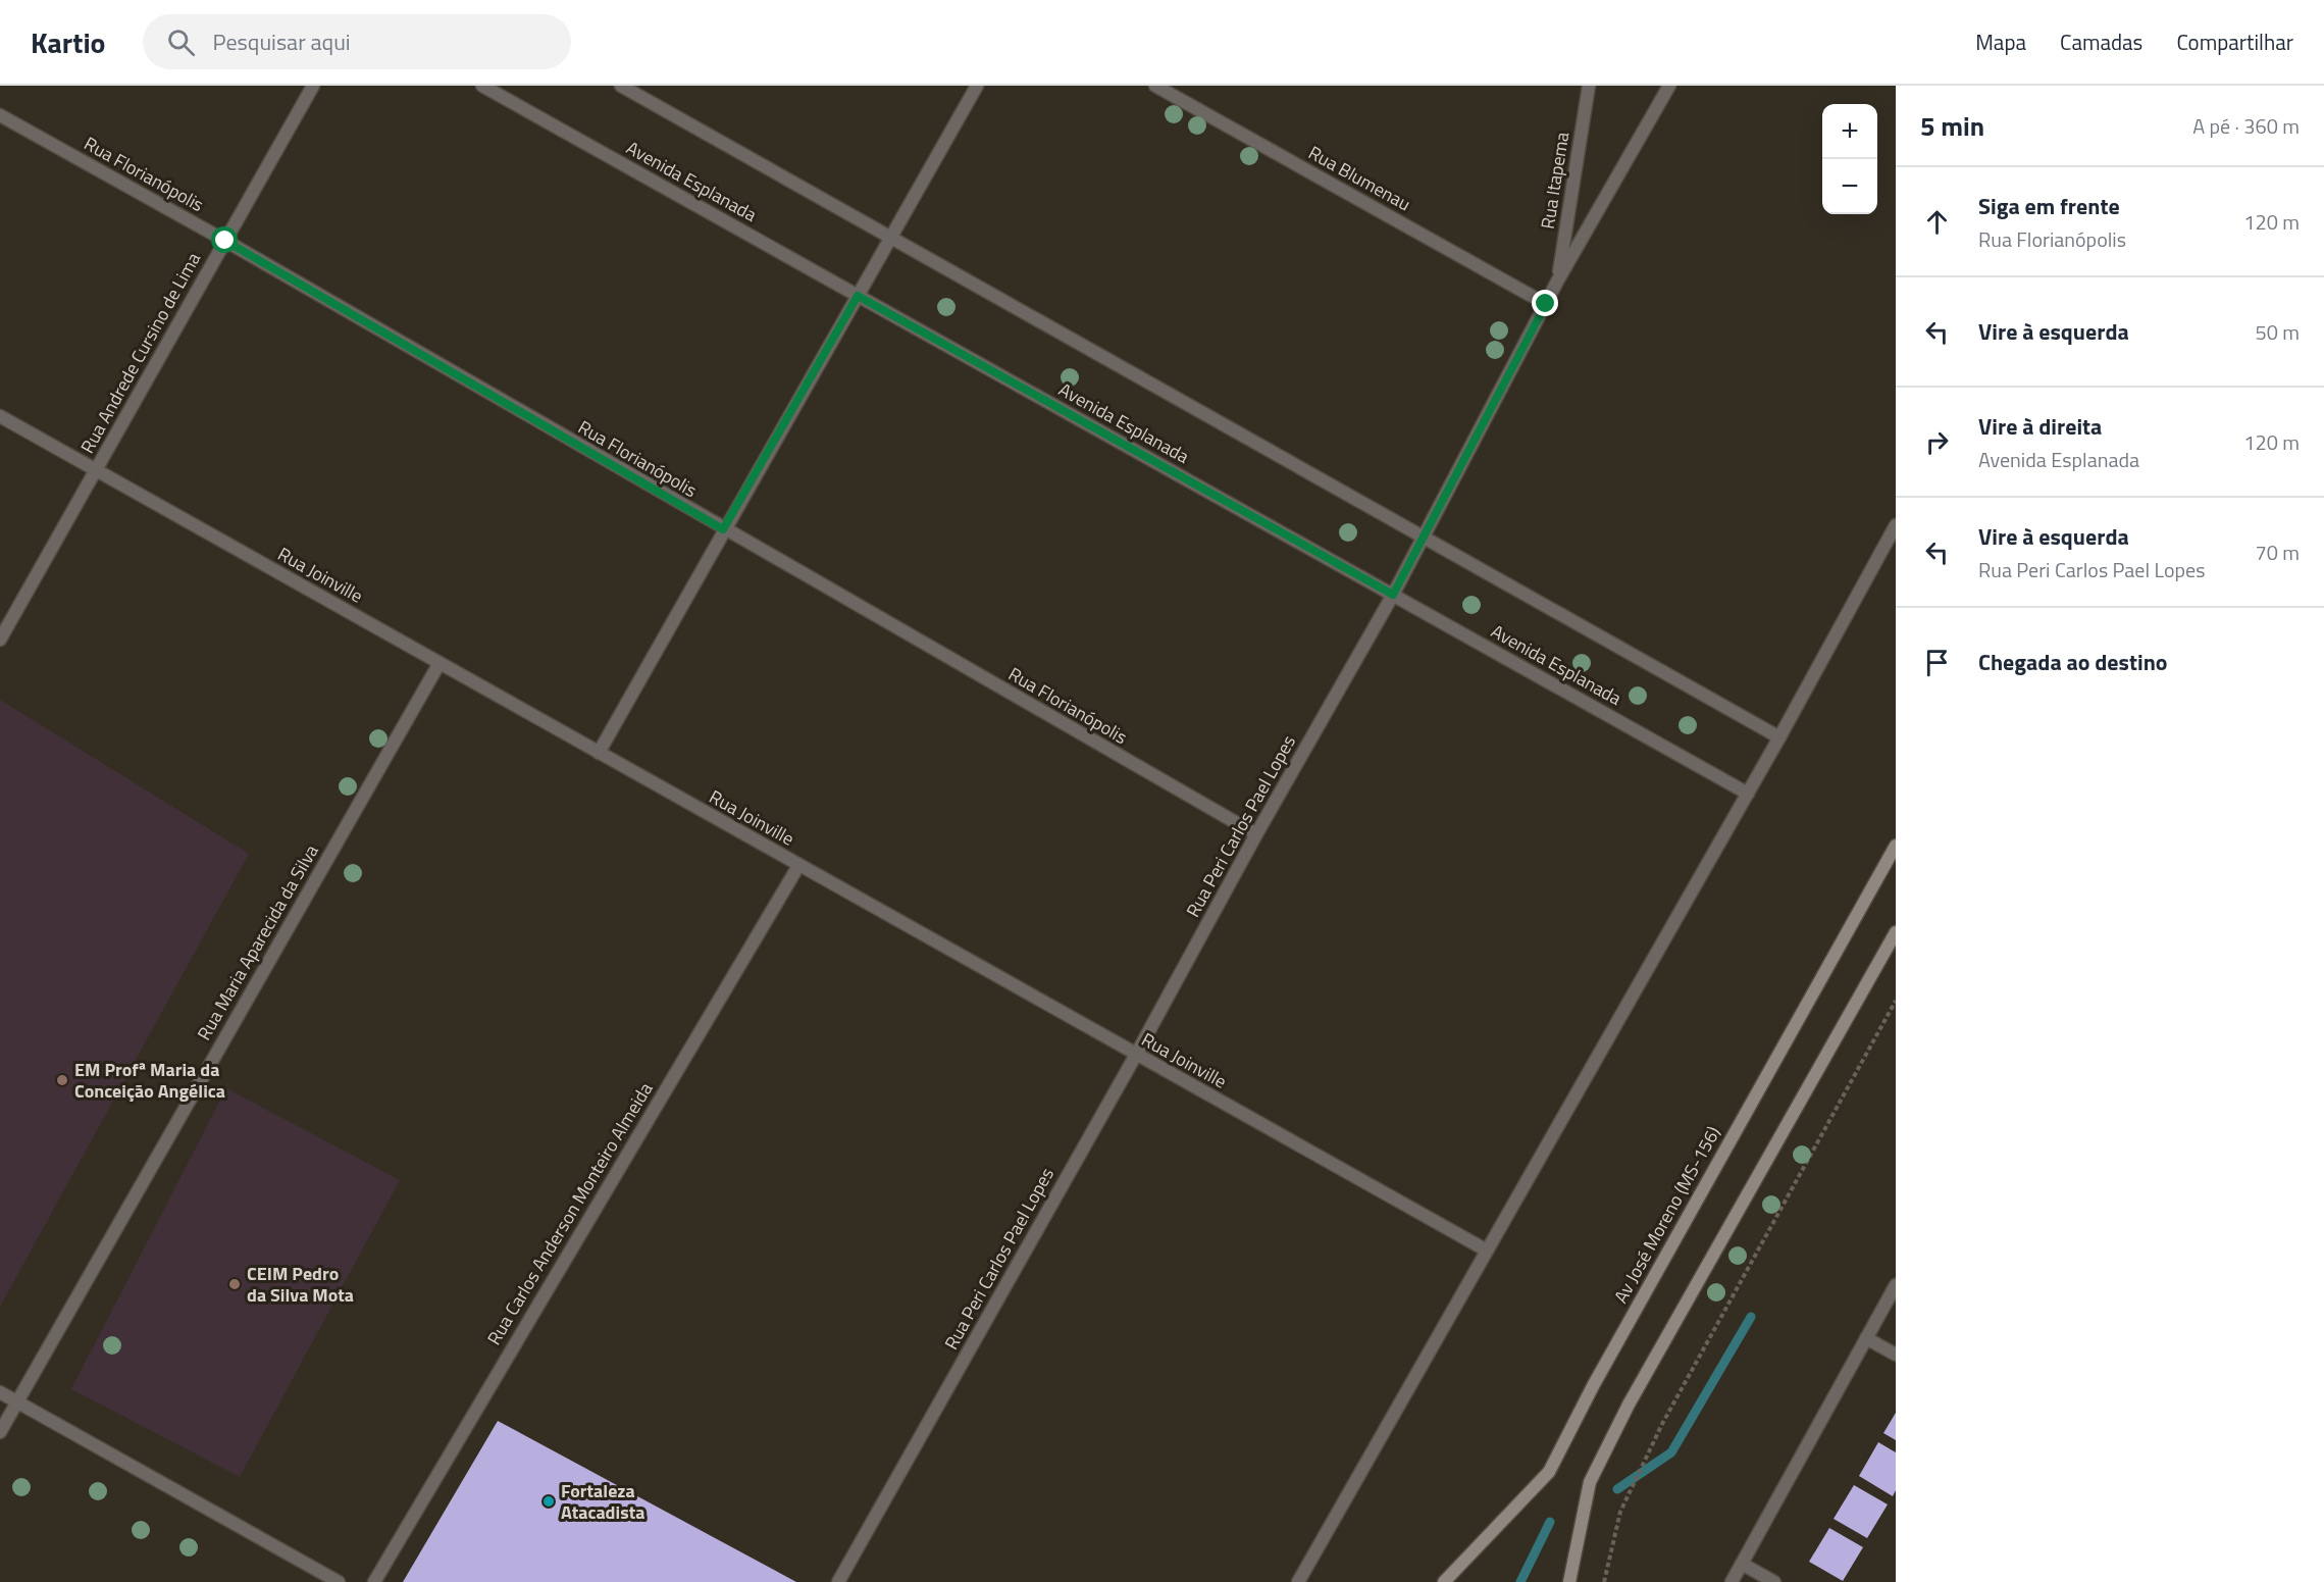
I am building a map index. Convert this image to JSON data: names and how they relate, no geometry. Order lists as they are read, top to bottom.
{
  "streets": {
    "main road": ["Av José Moreno (MS-156)"],
    "street": [
      "Rua Florianópolis",
      "Rua Blumenau",
      "Rua Itapema",
      "Avenida Esplanada",
      "Rua Andrede Cursino de Lima",
      "Rua Joinville",
      "Rua Peri Carlos Pael Lopes",
      "Rua Maria Aparecida da Silva",
      "Rua Carlos Anderson Monteiro Almeida"
    ]
  },
  "crossings": [
    ["Rua Florianópolis", "Rua Andrede Cursino de Lima"],
    ["Rua Florianópolis", "Rua Peri Carlos Pael Lopes"],
    ["Rua Blumenau", "Rua Peri Carlos Pael Lopes"],
    ["Rua Itapema", "Rua Peri Carlos Pael Lopes"],
    ["Avenida Esplanada", "Rua Peri Carlos Pael Lopes"],
    ["Rua Andrede Cursino de Lima", "Rua Joinville"],
    ["Rua Joinville", "Rua Peri Carlos Pael Lopes"],
    ["Rua Joinville", "Rua Maria Aparecida da Silva"],
    ["Rua Joinville", "Rua Carlos Anderson Monteiro Almeida"]
  ],
  "places": ["EM Profª Maria da Conceição Angélica", "CEIM Pedro da Silva Mota", "Fortaleza Atacadista"],
  "page": {
    "header": "Kartio",
    "search": "Pesquisar aqui",
    "nav": ["Mapa", "Camadas", "Compartilhar"],
    "heading": ["5 min", "A pé · 360 m"],
    "map_buttons": ["+", "−"],
    "list": [
      ["Siga em frente", "Rua Florianópolis", "120 m"],
      ["Vire à esquerda", "50 m"],
      ["Vire à direita", "Avenida Esplanada", "120 m"],
      ["Vire à esquerda", "Rua Peri Carlos Pael Lopes", "70 m"],
      "Chegada ao destino"
    ]
  }
}
